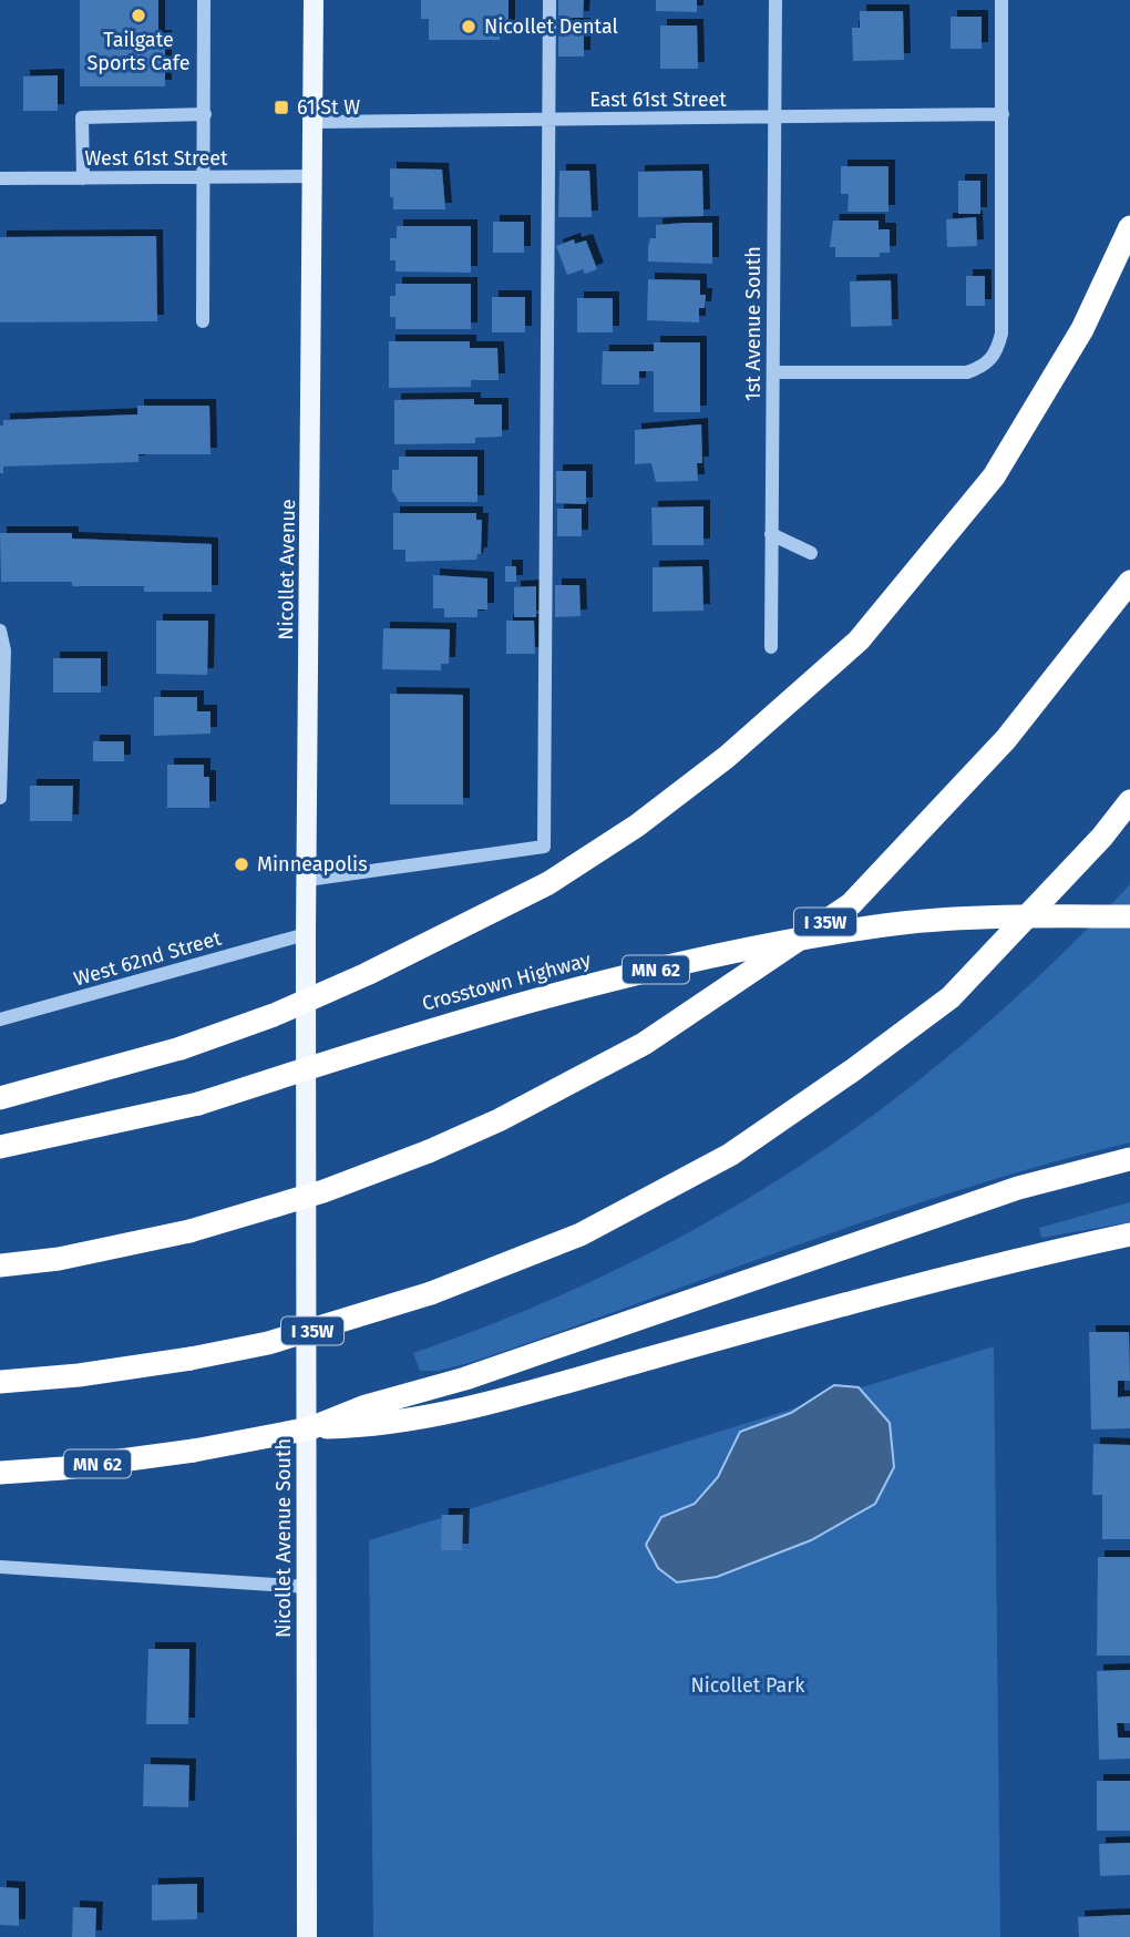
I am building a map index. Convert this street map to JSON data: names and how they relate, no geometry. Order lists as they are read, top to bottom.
{
  "streets": {
    "highway": ["I 35W", "MN 62", "Crosstown Highway"],
    "main road": ["Nicollet Avenue", "Nicollet Avenue South"],
    "street": [
      "East 61st Street",
      "West 61st Street",
      "1st Avenue South",
      "West 62nd Street"
    ]
  },
  "crossings": [
    ["East 61st Street", "1st Avenue South"],
    ["East 61st Street", "Nicollet Avenue"],
    ["West 61st Street", "Nicollet Avenue"],
    ["Nicollet Avenue", "West 62nd Street"],
    ["Nicollet Avenue", "Nicollet Avenue South"]
  ],
  "parks": ["Nicollet Park"],
  "places": {
    "other": ["Tailgate Sports Cafe", "Nicollet Dental", "Minneapolis"],
    "transit": ["61 St W"]
  }
}
